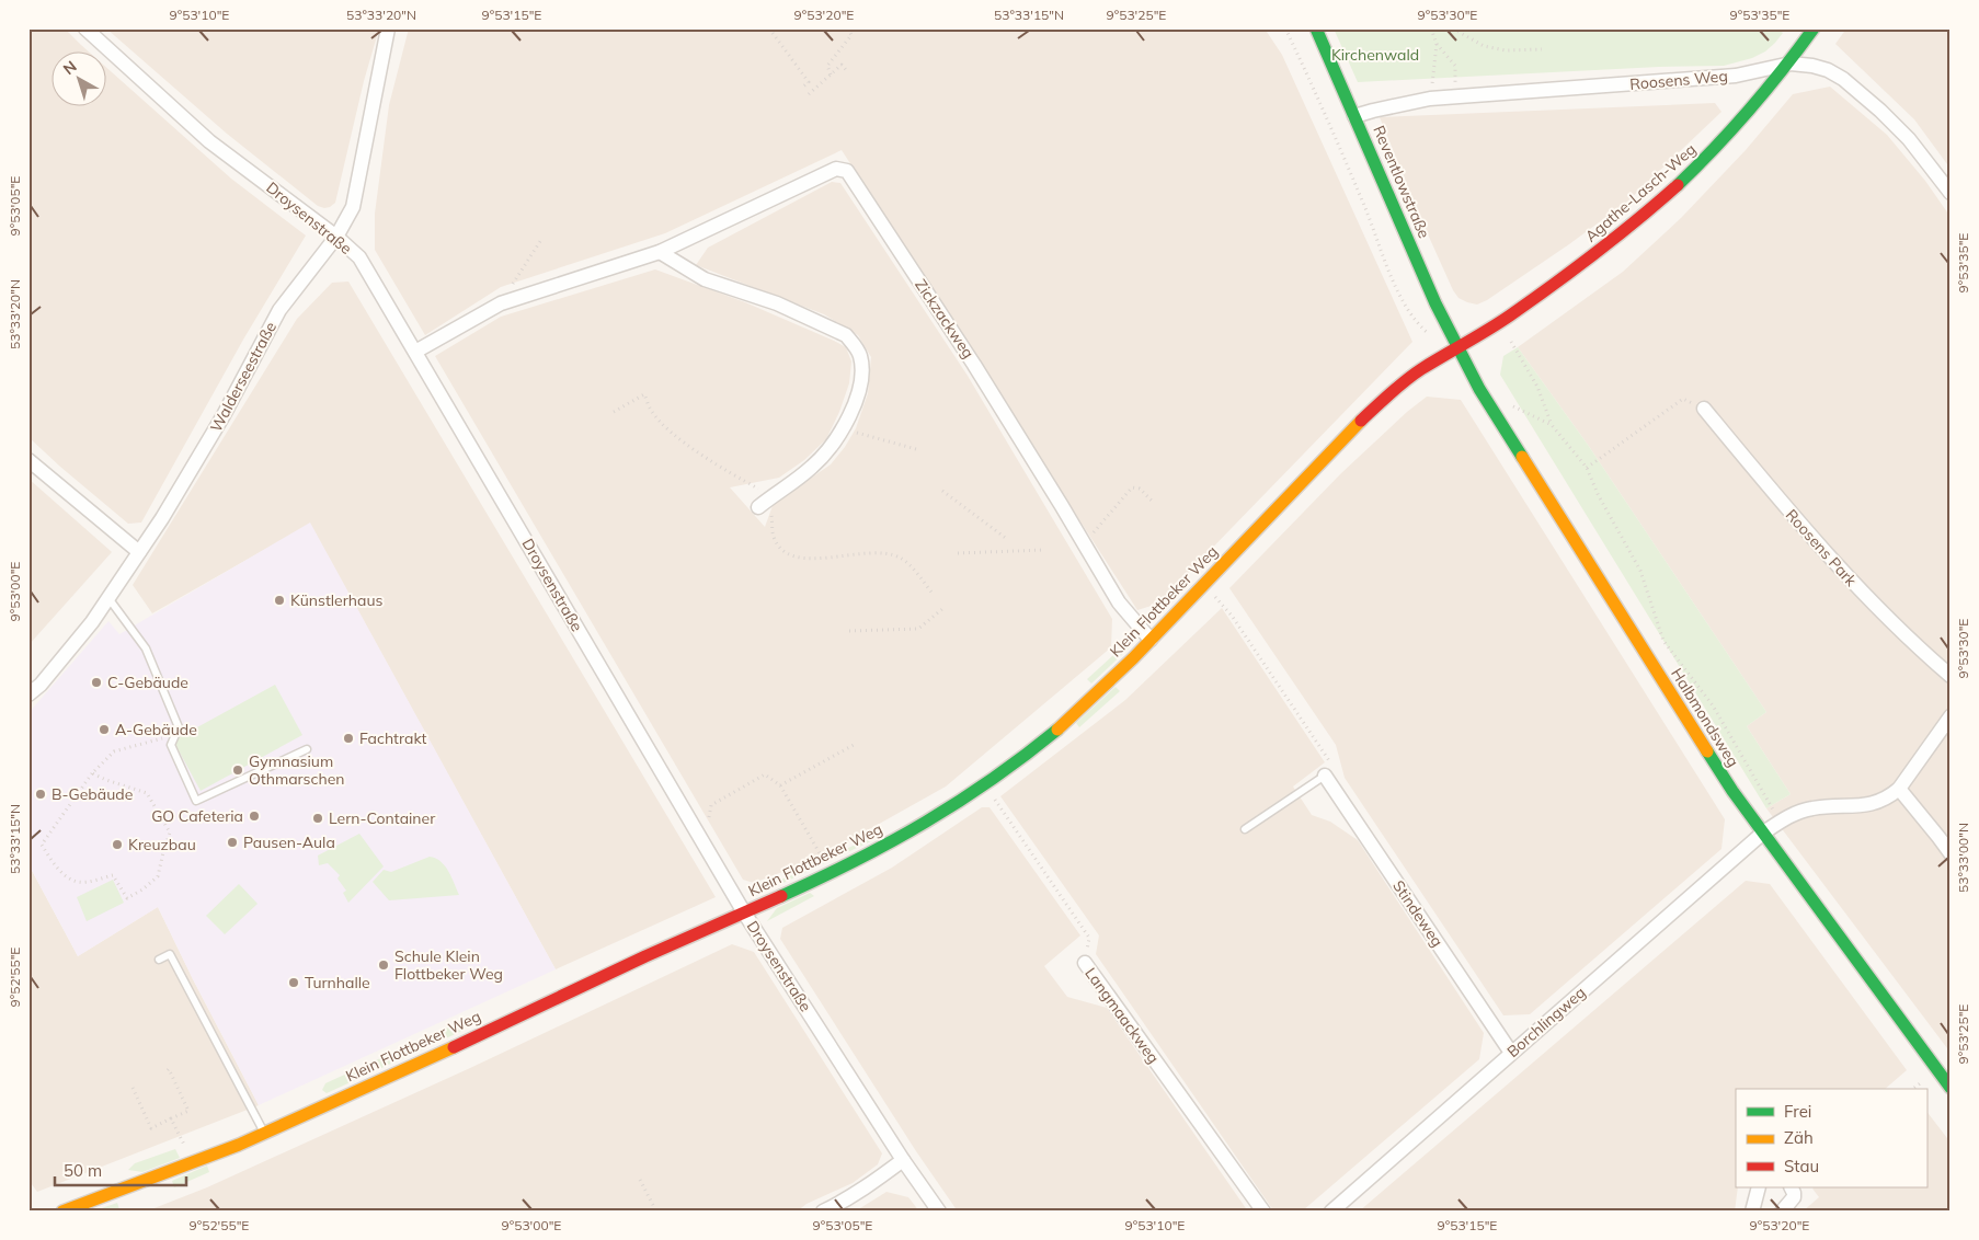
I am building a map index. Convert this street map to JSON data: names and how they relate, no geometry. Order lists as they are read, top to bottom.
{
  "streets": {
    "street": [
      "Roosens Weg",
      "Reventlowstraße",
      "Agathe-Lasch-Weg",
      "Droysenstraße",
      "Zickzackweg",
      "Walderseestraße",
      "Roosens Park",
      "Klein Flottbeker Weg",
      "Halbmondsweg",
      "Stindeweg",
      "Langmaackweg",
      "Borchlingweg"
    ]
  },
  "crossings": [
    ["Roosens Weg", "Reventlowstraße"],
    ["Roosens Weg", "Agathe-Lasch-Weg"],
    ["Reventlowstraße", "Agathe-Lasch-Weg"],
    ["Reventlowstraße", "Klein Flottbeker Weg"],
    ["Reventlowstraße", "Halbmondsweg"],
    ["Agathe-Lasch-Weg", "Klein Flottbeker Weg"],
    ["Agathe-Lasch-Weg", "Halbmondsweg"],
    ["Droysenstraße", "Zickzackweg"],
    ["Droysenstraße", "Walderseestraße"],
    ["Droysenstraße", "Klein Flottbeker Weg"],
    ["Zickzackweg", "Klein Flottbeker Weg"],
    ["Klein Flottbeker Weg", "Halbmondsweg"],
    ["Klein Flottbeker Weg", "Langmaackweg"],
    ["Halbmondsweg", "Borchlingweg"],
    ["Stindeweg", "Borchlingweg"]
  ],
  "parks": ["Kirchenwald"],
  "places": [
    "Künstlerhaus",
    "C-Gebäude",
    "A-Gebäude",
    "Fachtrakt",
    "Gymnasium Othmarschen",
    "B-Gebäude",
    "GO Cafeteria",
    "Lern-Container",
    "Pausen-Aula",
    "Kreuzbau",
    "Schule Klein Flottbeker Weg",
    "Turnhalle"
  ],
  "legend": ["Frei", "Zäh", "Stau"],
  "scale_bar": "50 m",
  "north": "top left",
  "coordinates": [
    "9°53'10\"E",
    "53°33'20\"N",
    "9°53'15\"E",
    "9°53'20\"E",
    "53°33'15\"N",
    "9°53'25\"E",
    "9°53'30\"E",
    "9°53'35\"E",
    "9°53'05\"E",
    "9°53'00\"E",
    "53°33'00\"N",
    "9°52'55\"E"
  ]
}
